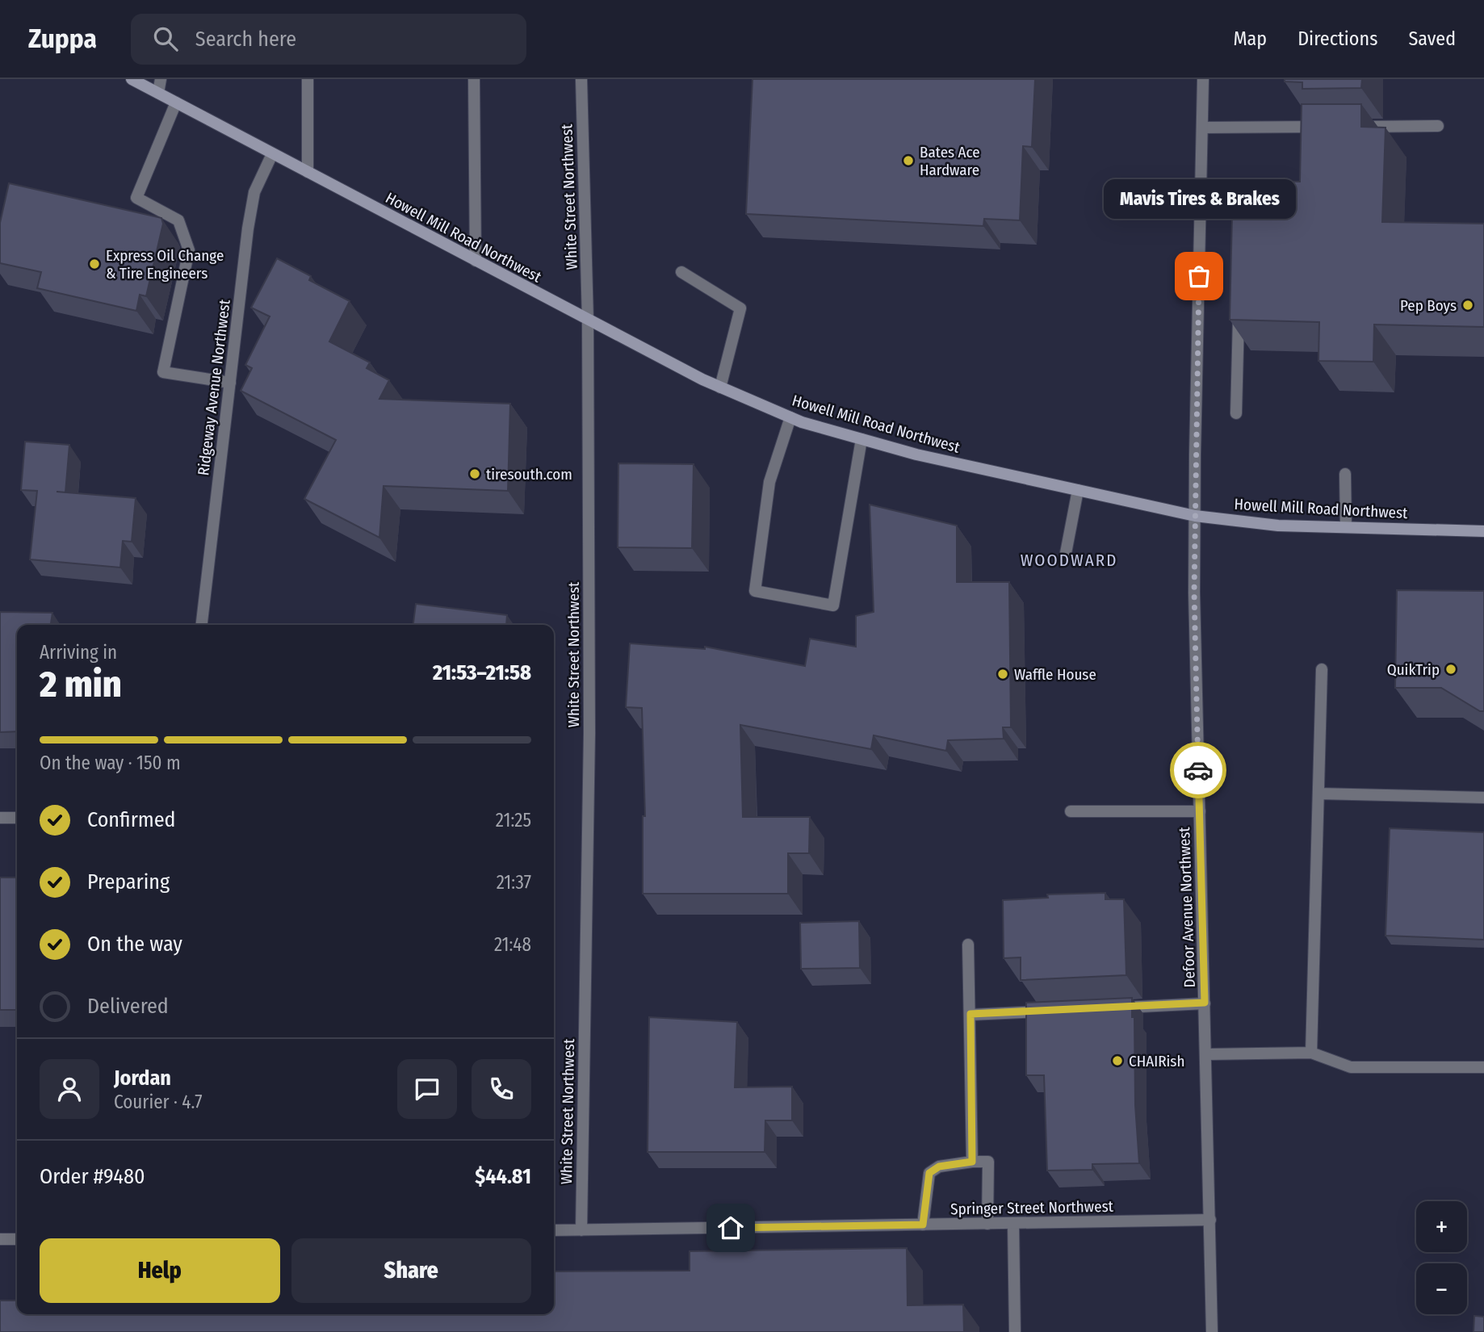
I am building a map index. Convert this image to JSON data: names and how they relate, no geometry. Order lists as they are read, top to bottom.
{
  "streets": {
    "main road": ["Howell Mill Road Northwest"],
    "street": [
      "White Street Northwest",
      "Ridgeway Avenue Northwest",
      "Defoor Avenue Northwest",
      "Springer Street Northwest"
    ]
  },
  "crossings": [
    ["White Street Northwest", "Howell Mill Road Northwest"],
    ["White Street Northwest", "Springer Street Northwest"],
    ["Howell Mill Road Northwest", "Ridgeway Avenue Northwest"],
    ["Howell Mill Road Northwest", "Defoor Avenue Northwest"],
    ["Defoor Avenue Northwest", "Springer Street Northwest"]
  ],
  "districts": ["WOODWARD"],
  "places": [
    "Bates Ace Hardware",
    "Express Oil Change & Tire Engineers",
    "Mavis Tires & Brakes",
    "Pep Boys",
    "tiresouth.com",
    "QuikTrip",
    "Waffle House",
    "CHAIRish"
  ],
  "page": {
    "header": "Zuppa",
    "search": "Search here",
    "nav": ["Map", "Directions", "Saved"],
    "bubble": "Mavis Tires & Brakes",
    "heading": ["2 min", "Arriving in", "21:53–21:58"],
    "panel": [
      "Jordan",
      "Courier · 4.7",
      "Order #9480",
      "$44.81"
    ],
    "bar": "On the way · 150 m",
    "list": [
      ["Confirmed", "21:25"],
      ["Preparing", "21:37"],
      ["On the way", "21:48"],
      "Delivered"
    ],
    "map_buttons": ["+", "−"],
    "buttons": ["Help", "Share"]
  }
}
